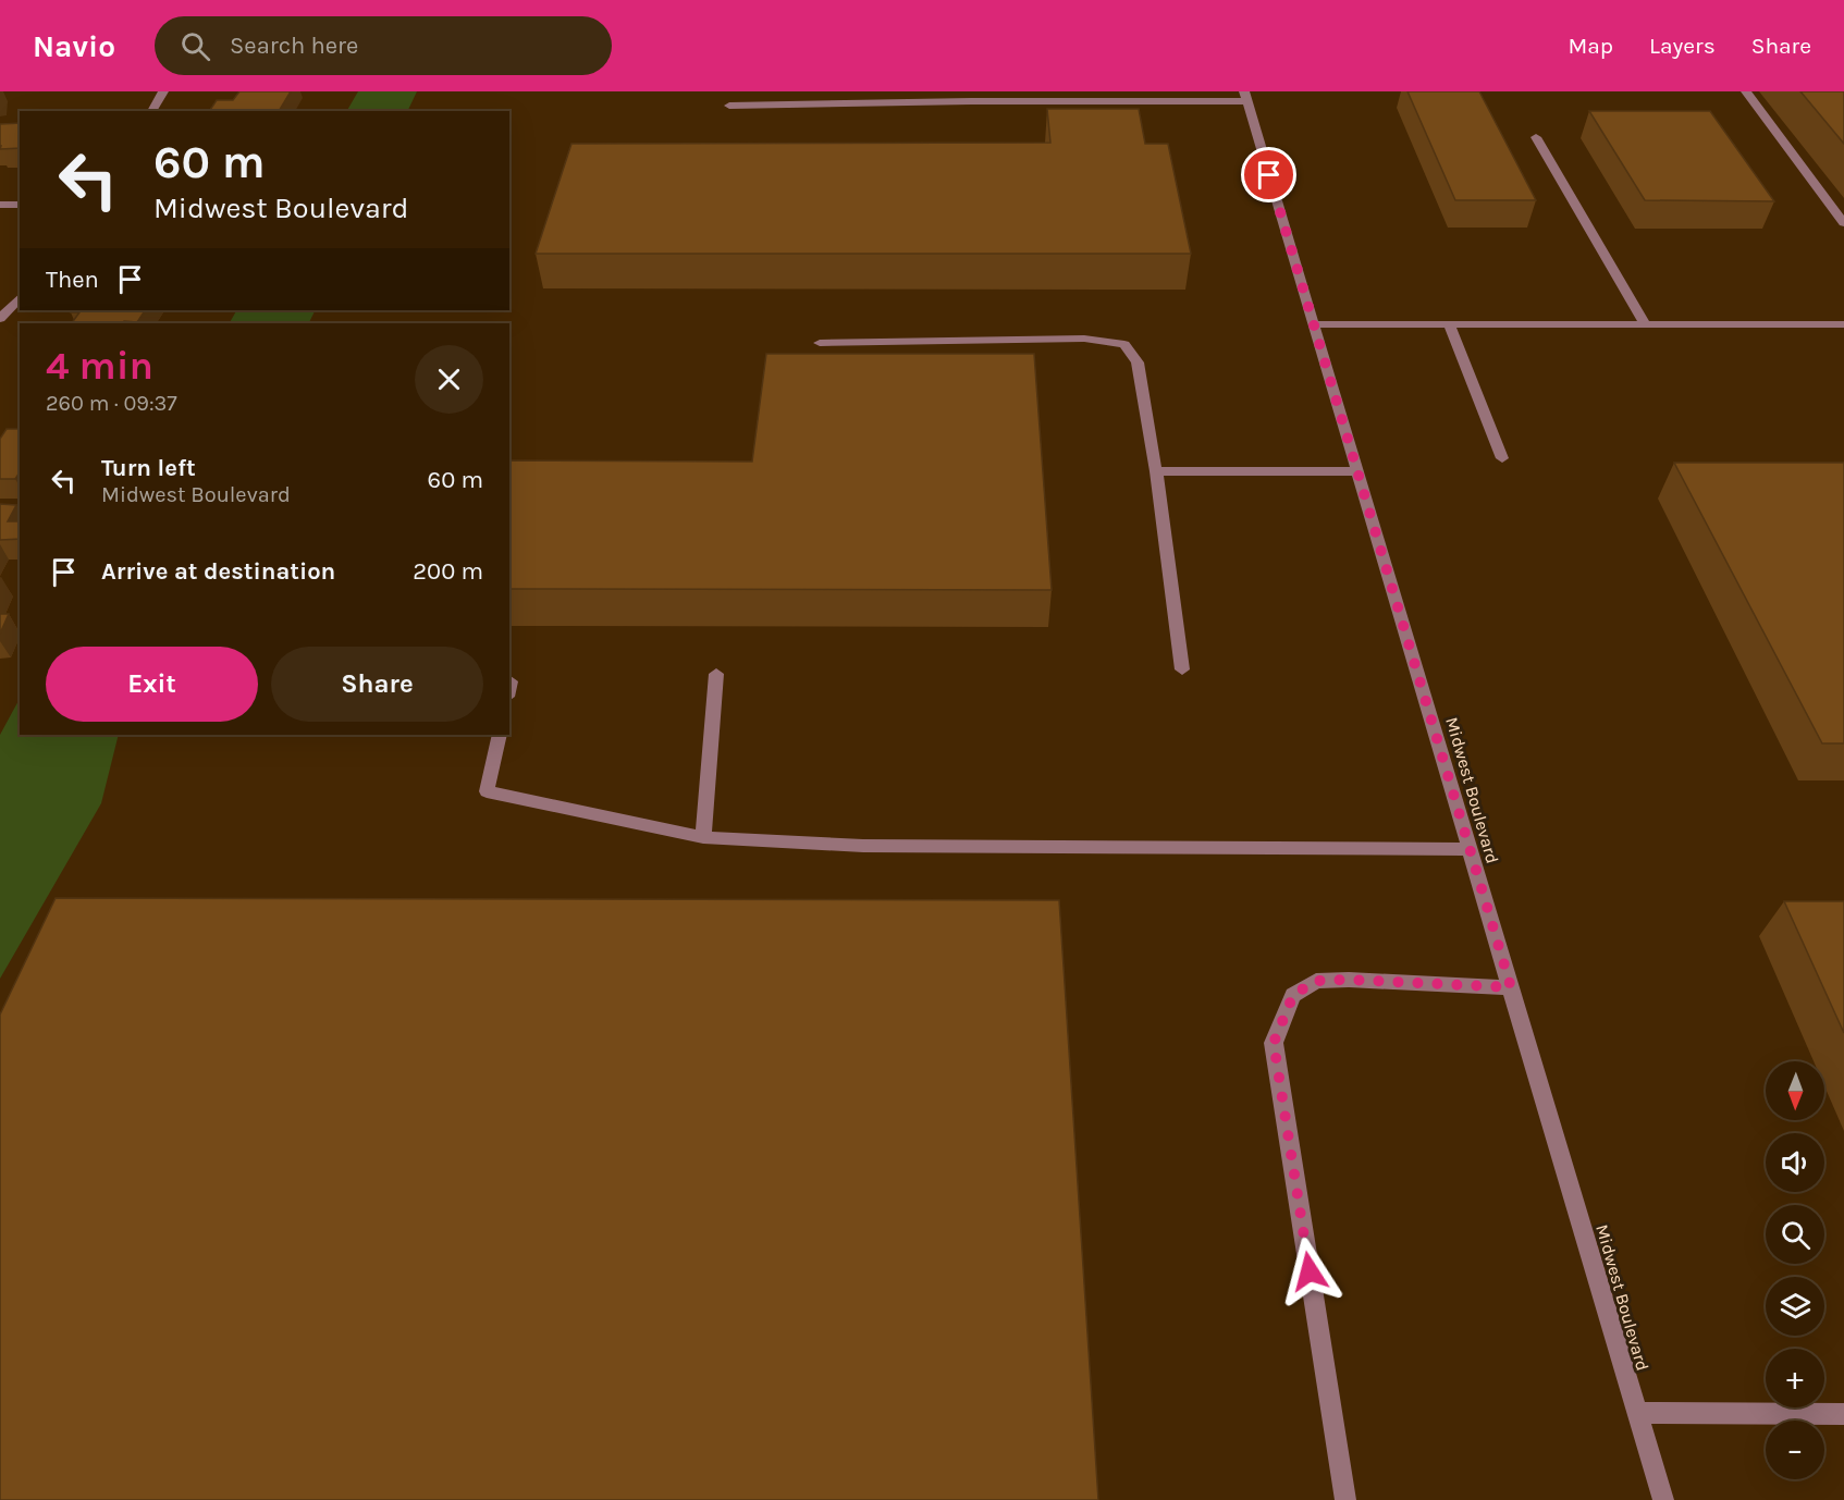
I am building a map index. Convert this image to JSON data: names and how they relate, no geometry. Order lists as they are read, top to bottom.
{
  "streets": {
    "street": ["Midwest Boulevard"]
  },
  "north": "bottom",
  "page": {
    "header": "Navio",
    "search": "Search here",
    "nav": ["Map", "Layers", "Share"],
    "turn": ["60 m", "Midwest Boulevard"],
    "then": "Then",
    "heading": ["4 min", "260 m · 09:37"],
    "list": [
      {
        "name": "Turn left",
        "note": "Midwest Boulevard",
        "value": "60 m"
      },
      {
        "name": "Arrive at destination",
        "value": "200 m"
      }
    ],
    "buttons": ["Exit", "Share"],
    "map_buttons": ["+", "−"]
  }
}
